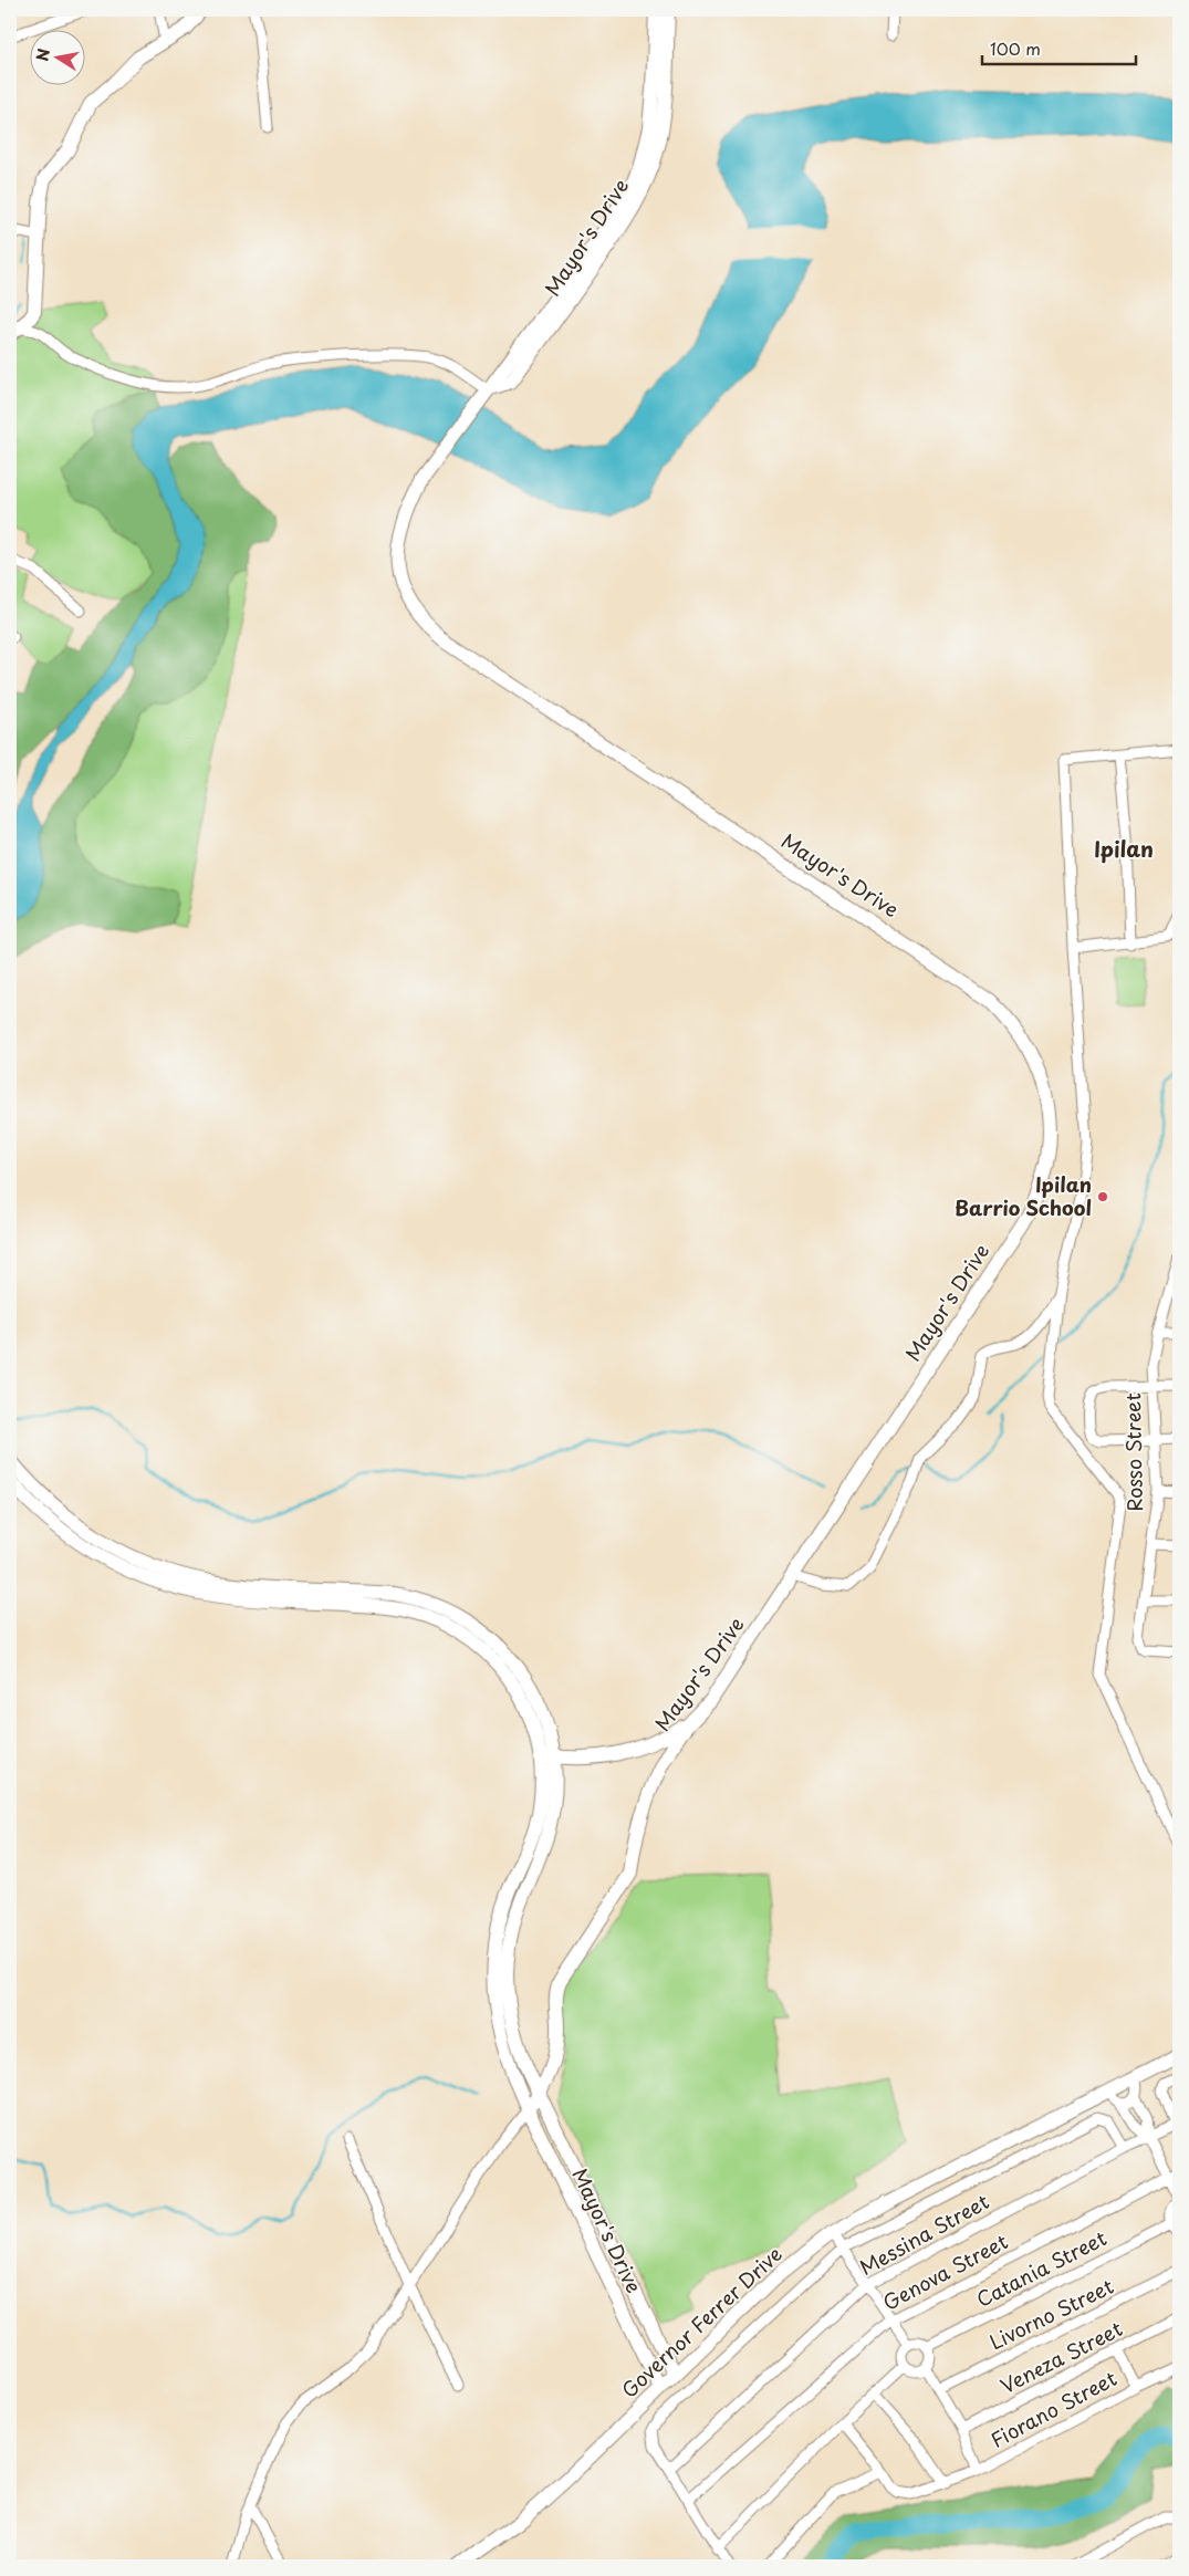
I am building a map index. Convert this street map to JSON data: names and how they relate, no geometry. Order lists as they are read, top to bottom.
{
  "streets": {
    "street": [
      "Mayor's Drive",
      "Rosso Street",
      "Messina Street",
      "Catania Street",
      "Genova Street",
      "Livorno Street",
      "Governor Ferrer Drive",
      "Veneza Street",
      "Fiorano Street"
    ]
  },
  "crossings": [
    ["Mayor's Drive", "Governor Ferrer Drive"]
  ],
  "districts": ["Ipilan"],
  "places": ["Ipilan Barrio School"],
  "scale_bar": "100 m",
  "north": "left"
}
